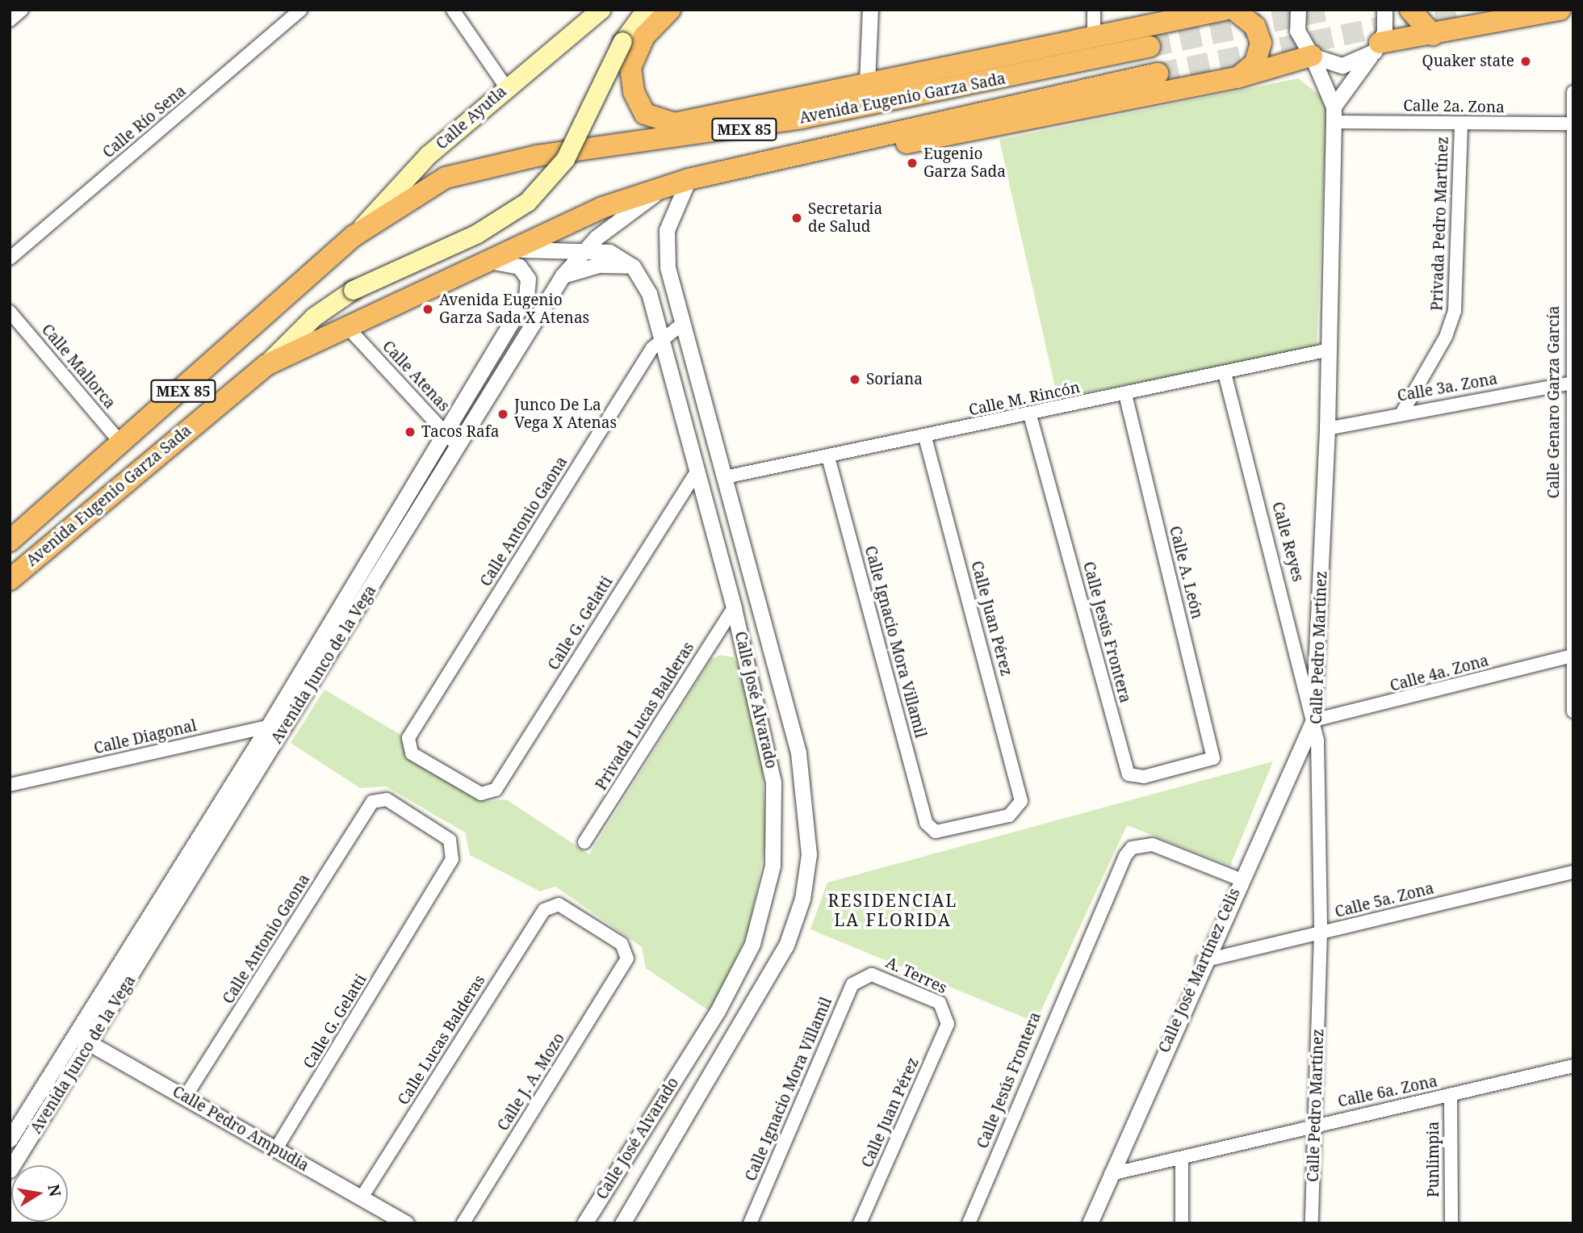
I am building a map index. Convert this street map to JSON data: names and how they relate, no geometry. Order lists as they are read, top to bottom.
{
  "streets": {
    "highway": ["Avenida Eugenio Garza Sada", "MEX 85"],
    "main road": ["Calle Ayutla"],
    "street": [
      "Calle 2a. Zona",
      "Calle Río Sena",
      "Privada Pedro Martínez",
      "Calle Mallorca",
      "Calle Atenas",
      "Calle 3a. Zona",
      "Calle M. Rincón",
      "Calle Genaro Garza García",
      "Calle Antonio Gaona",
      "Calle Reyes",
      "Calle A. León",
      "Calle Juan Pérez",
      "Calle G. Gelatti",
      "Calle Jesús Frontera",
      "Calle Ignacio Mora Villamil",
      "Calle Pedro Martínez",
      "Avenida Junco de la Vega",
      "Calle 4a. Zona",
      "Calle José Alvarado",
      "Privada Lucas Balderas",
      "Calle Diagonal",
      "Calle 5a. Zona",
      "Calle José Martínez Celis",
      "A. Terres",
      "Calle Lucas Balderas",
      "Calle J. A. Mozo",
      "Calle 6a. Zona",
      "Calle Pedro Ampudia",
      "Punlimpia"
    ]
  },
  "crossings": [
    ["Avenida Eugenio Garza Sada", "Calle Ayutla"],
    ["Avenida Eugenio Garza Sada", "Calle Mallorca"],
    ["Avenida Eugenio Garza Sada", "Calle Atenas"],
    ["Avenida Eugenio Garza Sada", "Avenida Junco de la Vega"],
    ["Avenida Eugenio Garza Sada", "Calle José Alvarado"],
    ["Calle 2a. Zona", "Privada Pedro Martínez"],
    ["Calle 2a. Zona", "Calle Genaro Garza García"],
    ["Calle 2a. Zona", "Calle Pedro Martínez"],
    ["Privada Pedro Martínez", "Calle 3a. Zona"],
    ["Calle Atenas", "Avenida Junco de la Vega"],
    ["Calle 3a. Zona", "Calle Genaro Garza García"],
    ["Calle 3a. Zona", "Calle Pedro Martínez"],
    ["Calle M. Rincón", "Calle Reyes"],
    ["Calle M. Rincón", "Calle A. León"],
    ["Calle M. Rincón", "Calle Juan Pérez"],
    ["Calle M. Rincón", "Calle Jesús Frontera"],
    ["Calle M. Rincón", "Calle Ignacio Mora Villamil"],
    ["Calle M. Rincón", "Calle Pedro Martínez"],
    ["Calle M. Rincón", "Calle José Alvarado"],
    ["Calle Genaro Garza García", "Calle 4a. Zona"],
    ["Calle Antonio Gaona", "Calle G. Gelatti"],
    ["Calle Antonio Gaona", "Calle José Alvarado"],
    ["Calle Antonio Gaona", "Calle Pedro Ampudia"],
    ["Calle Reyes", "Calle Pedro Martínez"],
    ["Calle Reyes", "Calle 4a. Zona"],
    ["Calle Reyes", "Calle José Martínez Celis"],
    ["Calle A. León", "Calle Jesús Frontera"],
    ["Calle Juan Pérez", "Calle Ignacio Mora Villamil"],
    ["Calle Juan Pérez", "A. Terres"],
    ["Calle G. Gelatti", "Calle José Alvarado"],
    ["Calle G. Gelatti", "Calle Pedro Ampudia"],
    ["Calle Jesús Frontera", "Calle José Martínez Celis"],
    ["Calle Ignacio Mora Villamil", "A. Terres"],
    ["Calle Pedro Martínez", "Calle 4a. Zona"],
    ["Calle Pedro Martínez", "Calle 5a. Zona"],
    ["Calle Pedro Martínez", "Calle José Martínez Celis"],
    ["Calle Pedro Martínez", "Calle 6a. Zona"],
    ["Avenida Junco de la Vega", "Calle José Alvarado"],
    ["Avenida Junco de la Vega", "Calle Diagonal"],
    ["Avenida Junco de la Vega", "Calle Pedro Ampudia"],
    ["Calle 4a. Zona", "Calle José Martínez Celis"],
    ["Calle José Alvarado", "Privada Lucas Balderas"],
    ["Calle 5a. Zona", "Calle José Martínez Celis"],
    ["Calle José Martínez Celis", "Calle 6a. Zona"],
    ["Calle Lucas Balderas", "Calle J. A. Mozo"],
    ["Calle Lucas Balderas", "Calle Pedro Ampudia"],
    ["Calle 6a. Zona", "Punlimpia"]
  ],
  "districts": ["RESIDENCIAL LA FLORIDA"],
  "places": [
    "Quaker state",
    "Eugenio Garza Sada",
    "Secretaria de Salud",
    "Avenida Eugenio Garza Sada X Atenas",
    "Soriana",
    "Junco De La Vega X Atenas",
    "Tacos Rafa"
  ],
  "north": "right"
}
